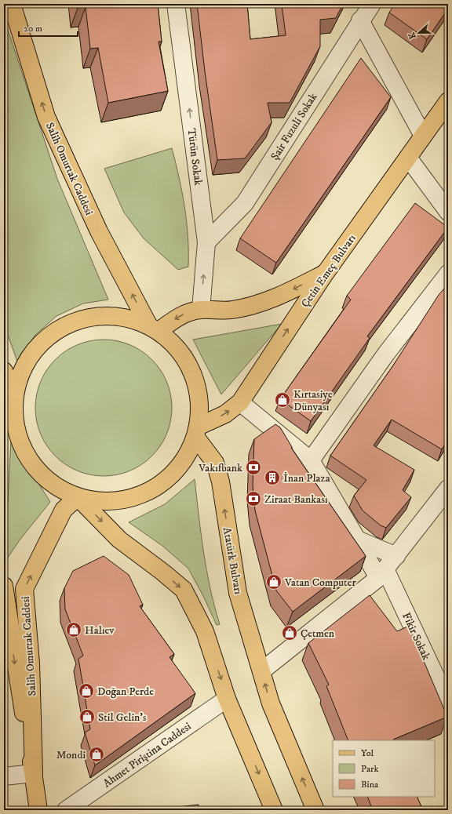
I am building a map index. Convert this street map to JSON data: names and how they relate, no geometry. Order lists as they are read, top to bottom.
{
  "streets": {
    "main road": ["Salih Omurtak Caddesi", "Çetin Emeç Bulvarı", "Atatürk Bulvarı"],
    "street": [
      "Şair Fuzuli Sokak",
      "Türün Sokak",
      "Fikir Sokak",
      "Ahmet Piriştina Caddesi"
    ]
  },
  "crossings": [
    ["Şair Fuzuli Sokak", "Türün Sokak"],
    ["Çetin Emeç Bulvarı", "Atatürk Bulvarı"],
    ["Çetin Emeç Bulvarı", "Fikir Sokak"]
  ],
  "one_way": ["Türün Sokak", "Çetin Emeç Bulvarı"],
  "places": {
    "shop": [
      "Kırtasiye Dünyası",
      "Vatan Computer",
      "Halıev",
      "Çetmen",
      "Doğan Perde",
      "Stil Gelin's",
      "Mondi"
    ],
    "bank": ["Vakıfbank", "Ziraat Bankası"],
    "building": ["İnan Plaza"]
  },
  "legend": ["Yol", "Park", "Bina"],
  "scale_bar": "20 m",
  "north": "left"
}
